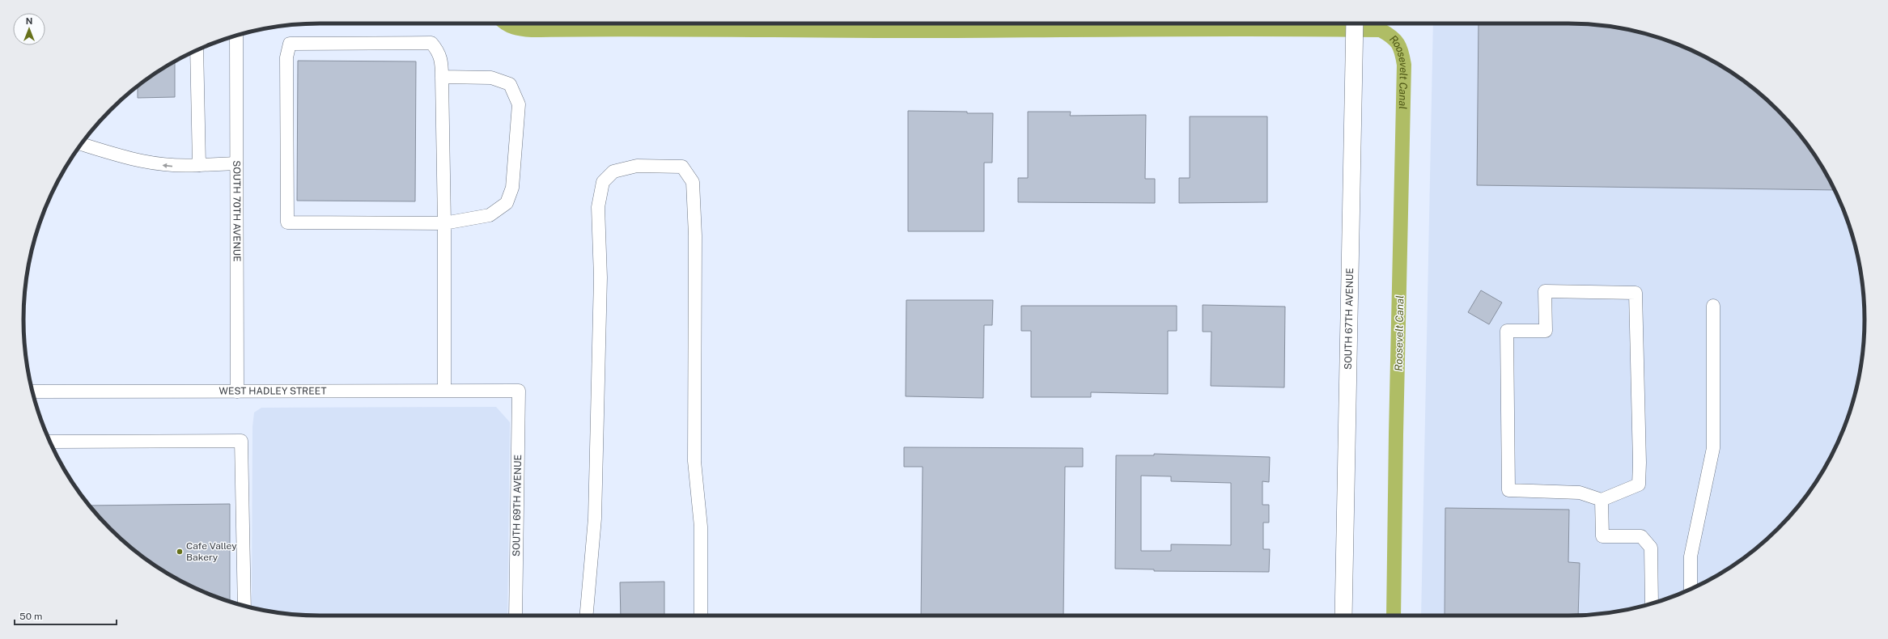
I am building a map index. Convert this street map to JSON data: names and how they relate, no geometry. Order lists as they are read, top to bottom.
{
  "streets": {
    "main road": ["SOUTH 67TH AVENUE"],
    "street": ["SOUTH 70TH AVENUE", "WEST HADLEY STREET", "SOUTH 69TH AVENUE"]
  },
  "crossings": [
    ["SOUTH 70TH AVENUE", "WEST HADLEY STREET"],
    ["WEST HADLEY STREET", "SOUTH 69TH AVENUE"]
  ],
  "water": ["Roosevelt Canal"],
  "places": ["Cafe Valley Bakery"],
  "scale_bar": "50 m",
  "north": "top"
}
